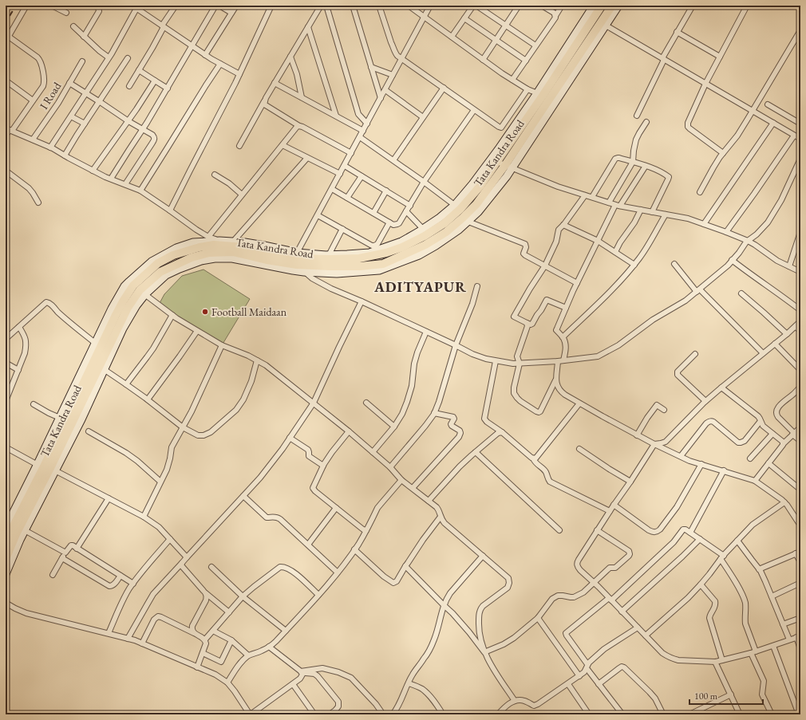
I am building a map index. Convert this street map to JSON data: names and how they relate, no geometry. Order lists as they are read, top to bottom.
{
  "streets": {
    "main road": ["Tata Kandra Road"],
    "street": ["I Road"]
  },
  "districts": ["ADITYAPUR"],
  "places": ["Football Maidaan"],
  "scale_bar": "100 m"
}
